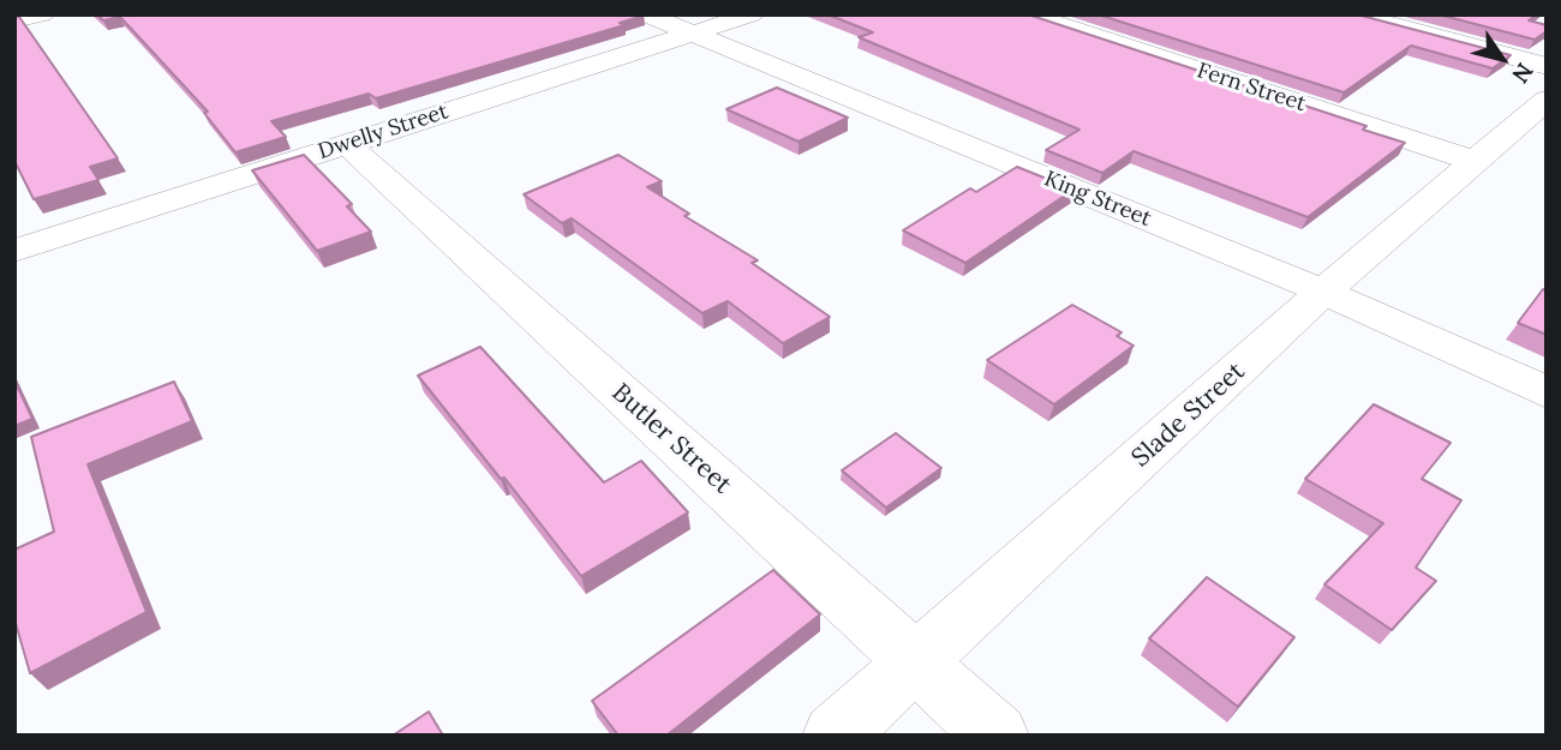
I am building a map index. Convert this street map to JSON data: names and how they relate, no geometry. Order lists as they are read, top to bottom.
{
  "streets": {
    "street": [
      "Fern Street",
      "Dwelly Street",
      "King Street",
      "Slade Street",
      "Butler Street"
    ]
  },
  "crossings": [
    ["Fern Street", "Slade Street"],
    ["Dwelly Street", "King Street"],
    ["Dwelly Street", "Butler Street"],
    ["King Street", "Slade Street"],
    ["Slade Street", "Butler Street"]
  ],
  "north": "bottom right"
}
